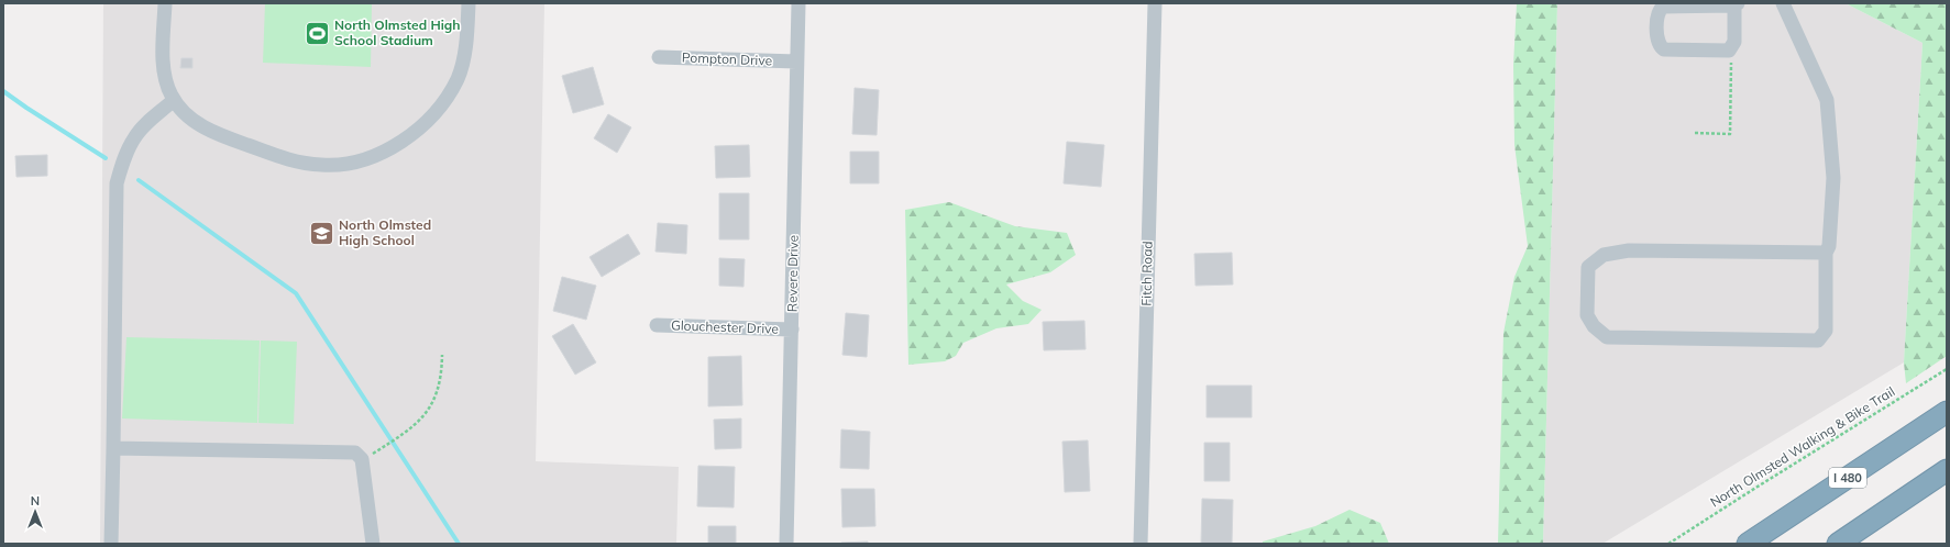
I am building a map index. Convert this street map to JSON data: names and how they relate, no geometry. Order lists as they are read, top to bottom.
{
  "streets": {
    "highway": ["I 480"],
    "street": [
      "Pompton Drive",
      "Revere Drive",
      "Fitch Road",
      "Glouchester Drive"
    ],
    "path": ["North Olmsted Walking & Bike Trail"]
  },
  "crossings": [
    ["Pompton Drive", "Revere Drive"],
    ["Revere Drive", "Glouchester Drive"]
  ],
  "places": {
    "sports": ["North Olmsted High School Stadium"],
    "school or university": ["North Olmsted High School"]
  },
  "north": "top"
}
